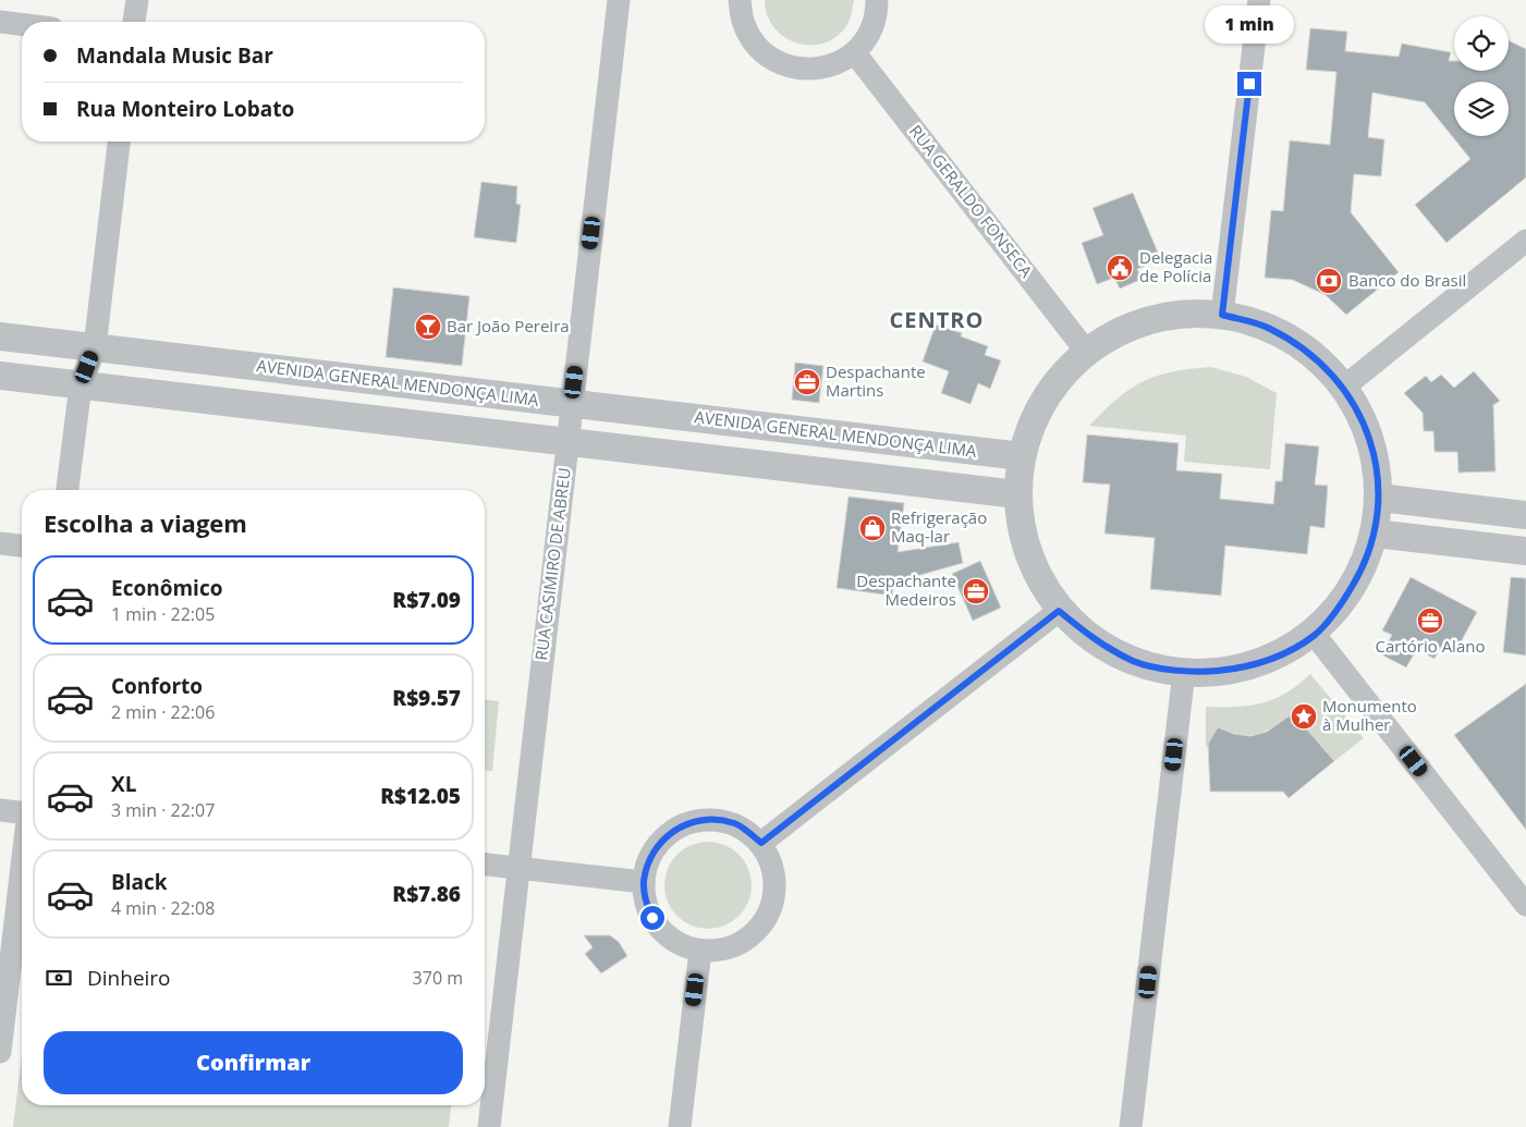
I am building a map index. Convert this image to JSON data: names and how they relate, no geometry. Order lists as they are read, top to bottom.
{
  "streets": {
    "street": ["RUA GERALDO FONSECA", "AVENIDA GENERAL MENDONÇA LIMA", "RUA CASIMIRO DE ABREU"]
  },
  "crossings": [
    ["AVENIDA GENERAL MENDONÇA LIMA", "RUA CASIMIRO DE ABREU"]
  ],
  "districts": ["CENTRO"],
  "places": {
    "public building": ["Delegacia de Polícia"],
    "bank": ["Banco do Brasil"],
    "bar": ["Bar João Pereira"],
    "office": ["Despachante Martins", "Despachante Medeiros", "Cartório Alano"],
    "shop": ["Refrigeração Maq-lar"],
    "place": ["Monumento à Mulher"]
  },
  "page": {
    "bubble": "1 min",
    "banner": ["Mandala Music Bar", "Rua Monteiro Lobato"],
    "heading": "Escolha a viagem",
    "list": [
      {
        "name": "Econômico",
        "note": "1 min · 22:05",
        "value": "R$7.09"
      },
      {
        "name": "Conforto",
        "note": "2 min · 22:06",
        "value": "R$9.57"
      },
      {
        "name": "XL",
        "note": "3 min · 22:07",
        "value": "R$12.05"
      },
      {
        "name": "Black",
        "note": "4 min · 22:08",
        "value": "R$7.86"
      }
    ],
    "pay": ["Dinheiro", "370 m"],
    "buttons": "Confirmar"
  }
}
